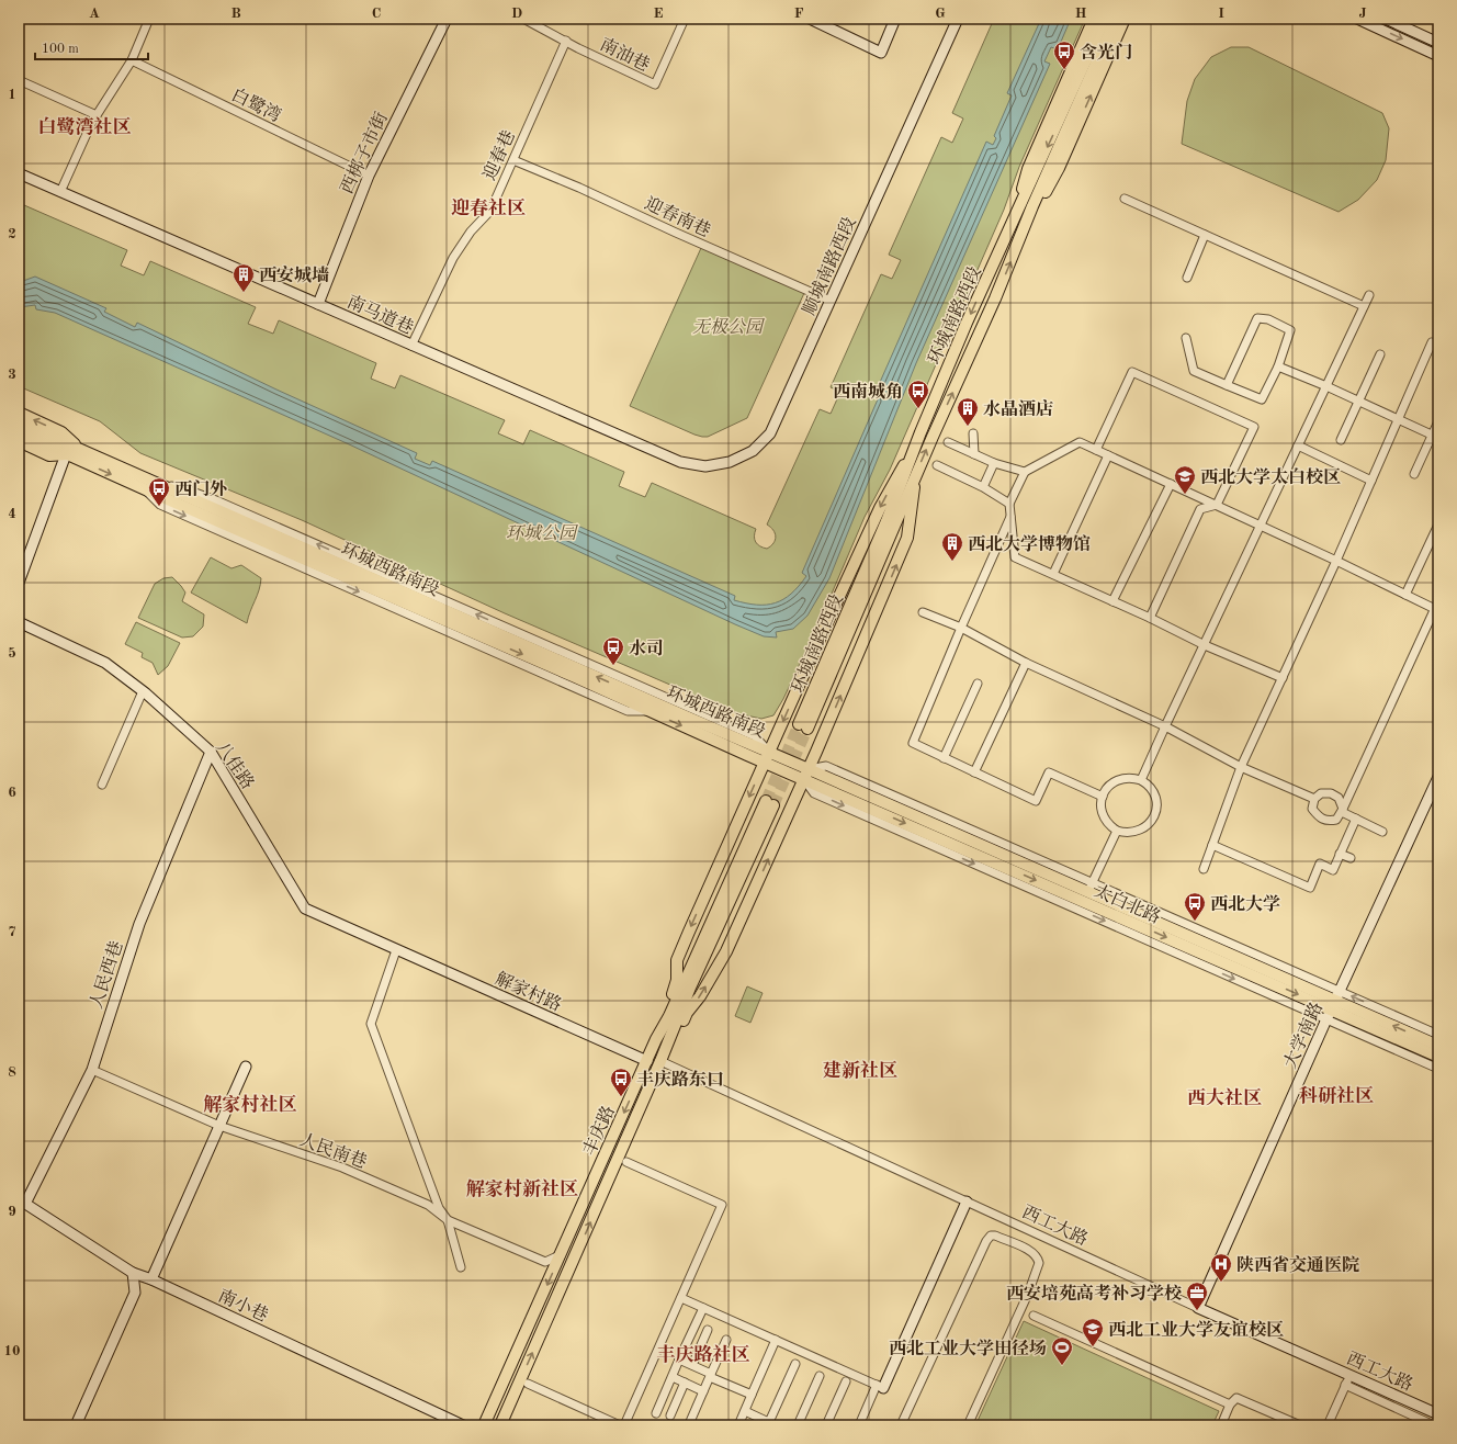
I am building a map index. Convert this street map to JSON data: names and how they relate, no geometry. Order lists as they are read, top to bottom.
{
  "streets": {
    "main road": [
      "环城南路西段",
      "环城西路南段",
      "太白北路",
      "丰庆路"
    ],
    "street": [
      "南油巷",
      "白鹭湾",
      "西梆子市街",
      "迎春巷",
      "迎春南巷",
      "顺城南路西段",
      "南马道巷",
      "八佳路",
      "人民西巷",
      "解家村路",
      "大学南路",
      "人民南巷",
      "西工大路",
      "南小巷"
    ]
  },
  "crossings": [
    ["南油巷", "迎春巷"],
    ["白鹭湾", "西梆子市街"],
    ["西梆子市街", "南马道巷"],
    ["迎春巷", "迎春南巷"],
    ["迎春巷", "南马道巷"],
    ["迎春南巷", "顺城南路西段"],
    ["顺城南路西段", "南马道巷"],
    ["环城西路南段", "太白北路"],
    ["八佳路", "人民西巷"],
    ["八佳路", "解家村路"],
    ["太白北路", "大学南路"],
    ["人民西巷", "人民南巷"],
    ["人民西巷", "南小巷"],
    ["解家村路", "丰庆路"],
    ["大学南路", "西工大路"],
    ["丰庆路", "人民南巷"],
    ["丰庆路", "西工大路"]
  ],
  "districts": [
    "白鹭湾社区",
    "迎春社区",
    "建新社区",
    "科研社区",
    "西大社区",
    "解家村社区",
    "解家村新社区",
    "丰庆路社区"
  ],
  "parks": ["无极公园", "环城公园"],
  "places": {
    "bus stop": [
      "含光门",
      "西南城角",
      "西门外",
      "水司",
      "西北大学",
      "丰庆路东口"
    ],
    "building": ["西安城墙", "水晶酒店", "西北大学博物馆"],
    "school or university": ["西北大学太白校区", "西北工业大学友谊校区"],
    "hospital": ["陕西省交通医院"],
    "office": ["西安培苑高考补习学校"],
    "sports": ["西北工业大学田径场"]
  },
  "scale_bar": "100 m",
  "grid": {
    "columns": [
      "A",
      "B",
      "C",
      "D",
      "E",
      "F",
      "G",
      "H",
      "I",
      "J"
    ],
    "rows": [
      "1",
      "2",
      "3",
      "4",
      "5",
      "6",
      "7",
      "8",
      "9",
      "10"
    ]
  }
}
